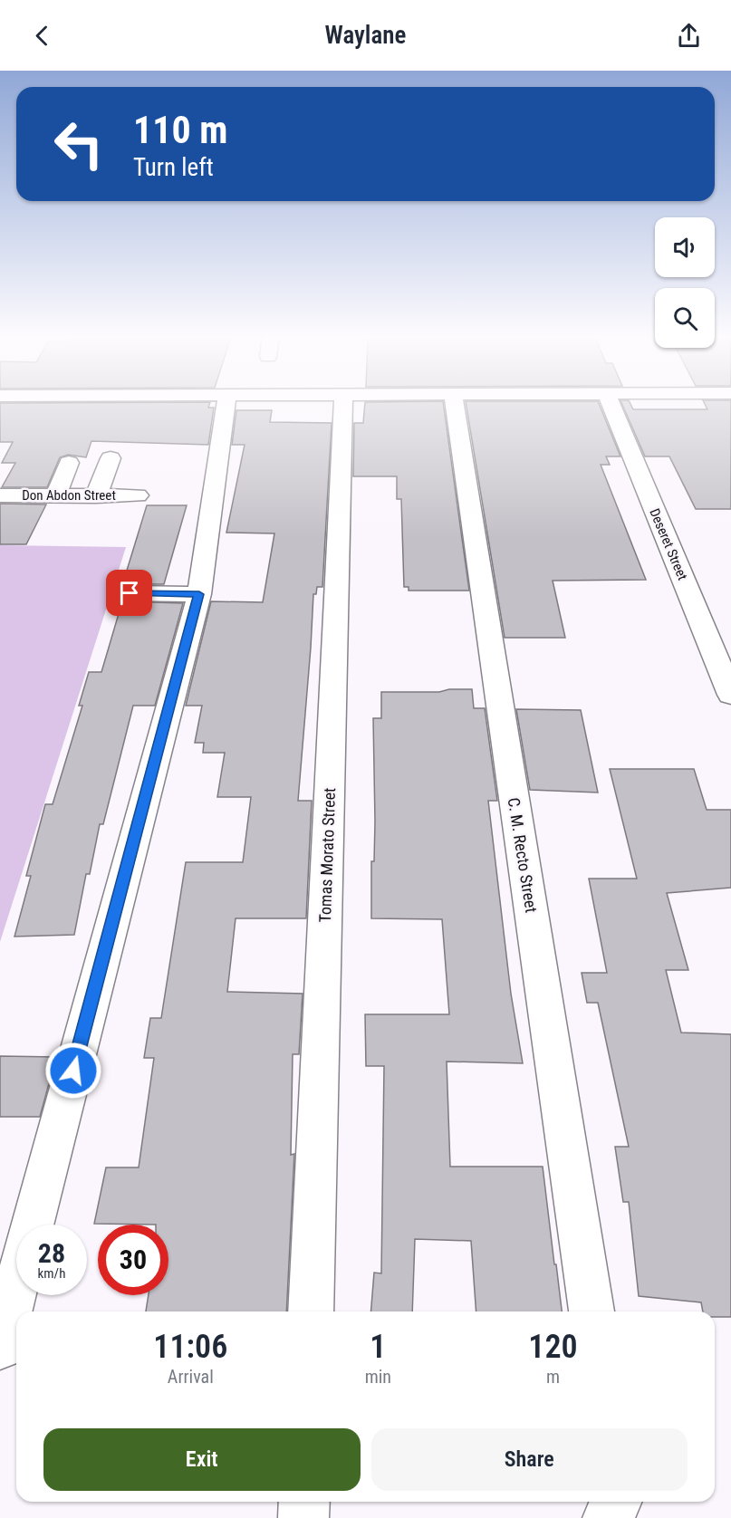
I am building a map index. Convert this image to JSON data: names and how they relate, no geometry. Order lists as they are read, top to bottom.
{
  "streets": {
    "street": [
      "Don Abdon Street",
      "Deseret Street",
      "Tomas Morato Street",
      "C. M. Recto Street"
    ]
  },
  "page": {
    "header": "Waylane",
    "turn": ["110 m", "Turn left"],
    "speed": "28 km/h",
    "limit": "30",
    "eta": [
      "11:06",
      "Arrival",
      "1",
      "min",
      "120",
      "m"
    ],
    "buttons": ["Exit", "Share"]
  }
}
